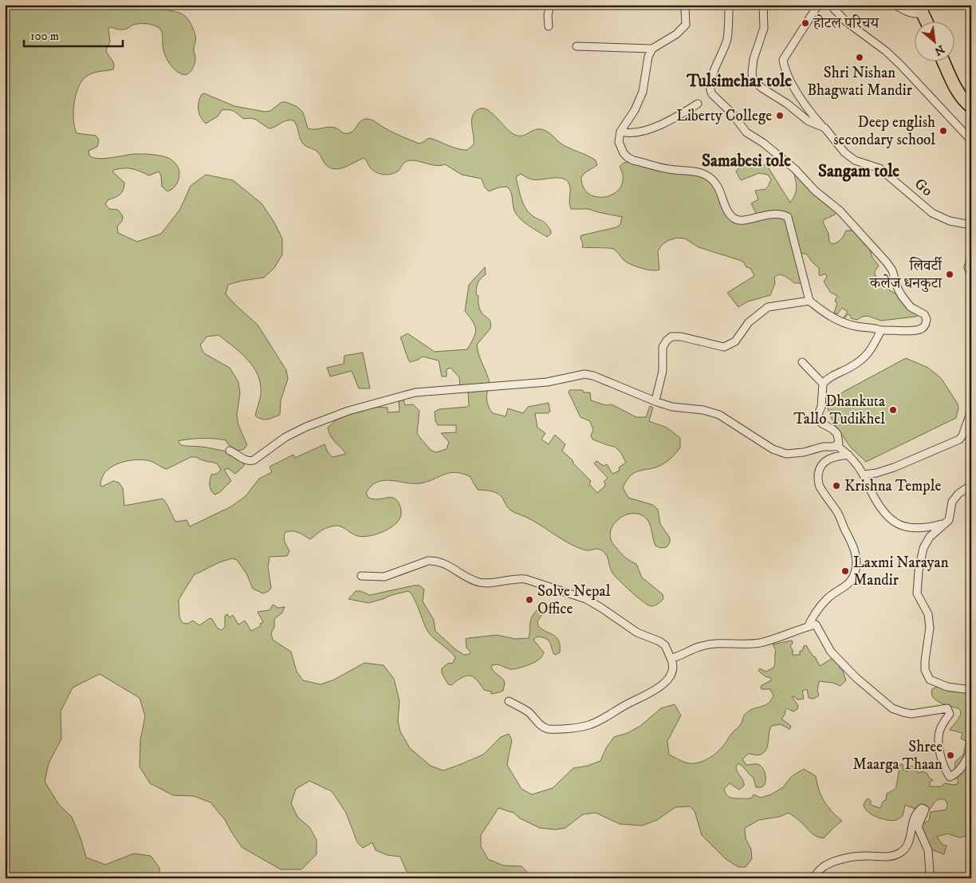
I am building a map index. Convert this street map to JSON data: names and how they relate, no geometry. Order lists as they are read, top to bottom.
{
  "streets": {
    "street": ["Go"]
  },
  "districts": ["Tulsimehar tole", "Samabesi tole", "Sangam tole"],
  "places": [
    "होटल परिचय",
    "Shri Nishan Bhagwati Mandir",
    "Liberty College",
    "Deep english secondary school",
    "लिवर्टी कलेज धनकुटा",
    "Dhankuta Tallo Tudikhel",
    "Krishna Temple",
    "Laxmi Narayan Mandir",
    "Solve Nepal Office",
    "Shree Maarga Thaan"
  ],
  "scale_bar": "100 m",
  "north": "bottom right"
}
